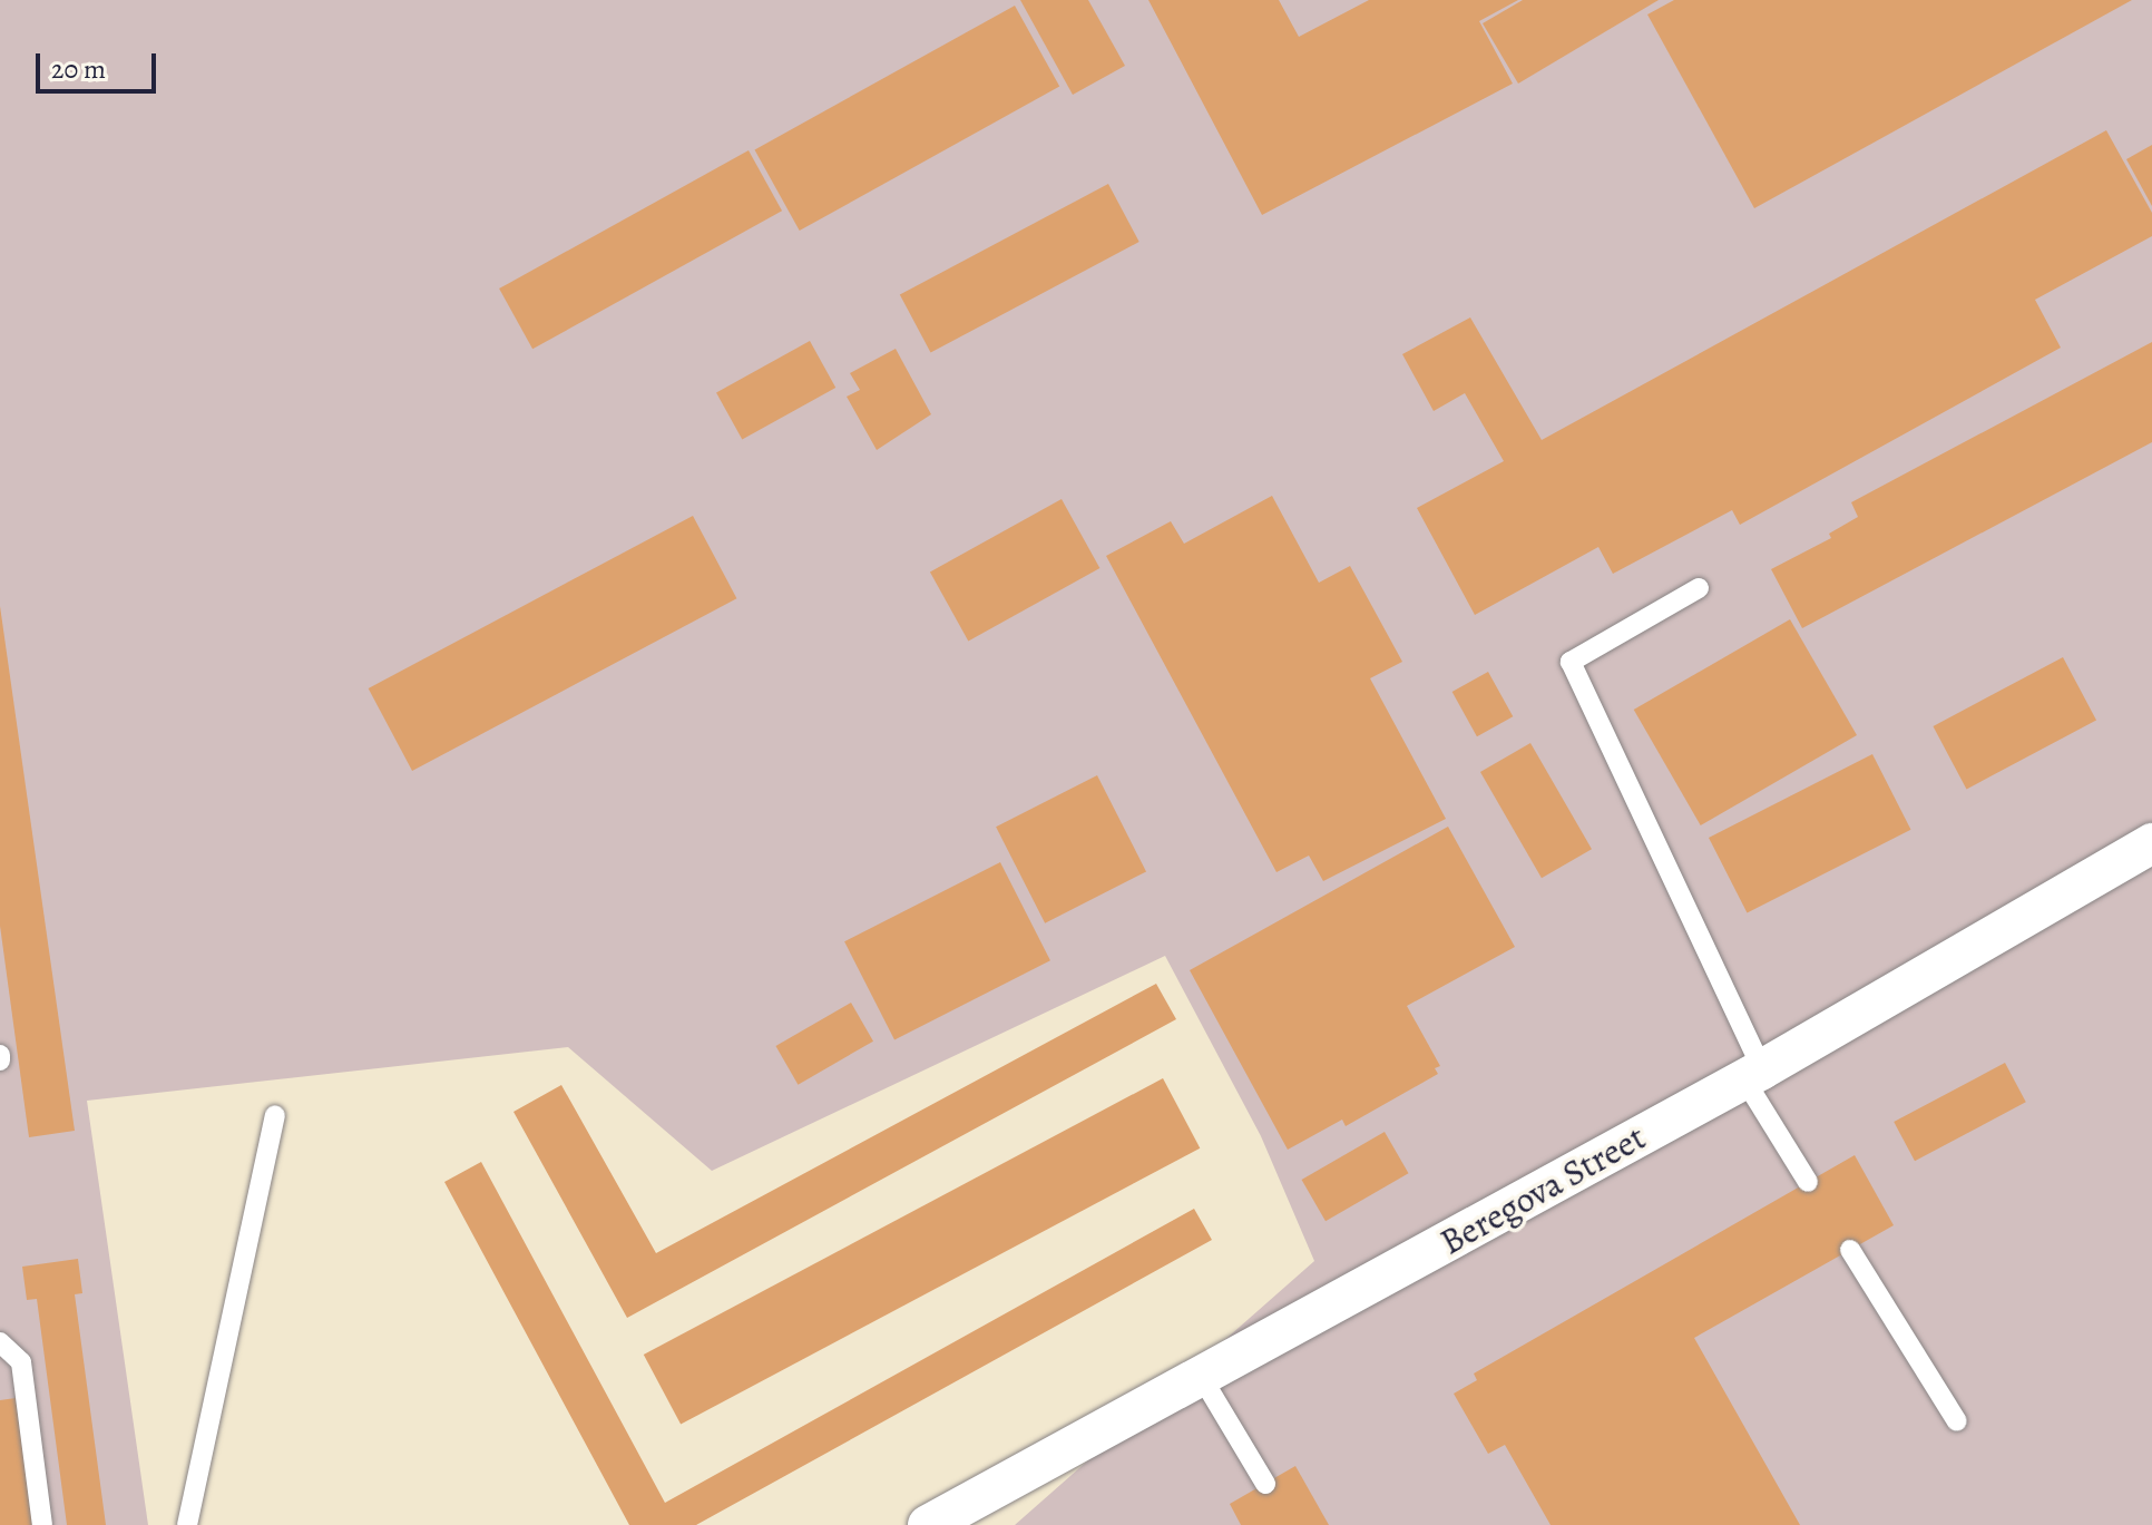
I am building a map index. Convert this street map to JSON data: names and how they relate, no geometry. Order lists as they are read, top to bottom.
{
  "streets": {
    "street": ["Beregova Street"]
  },
  "scale_bar": "20 m"
}
